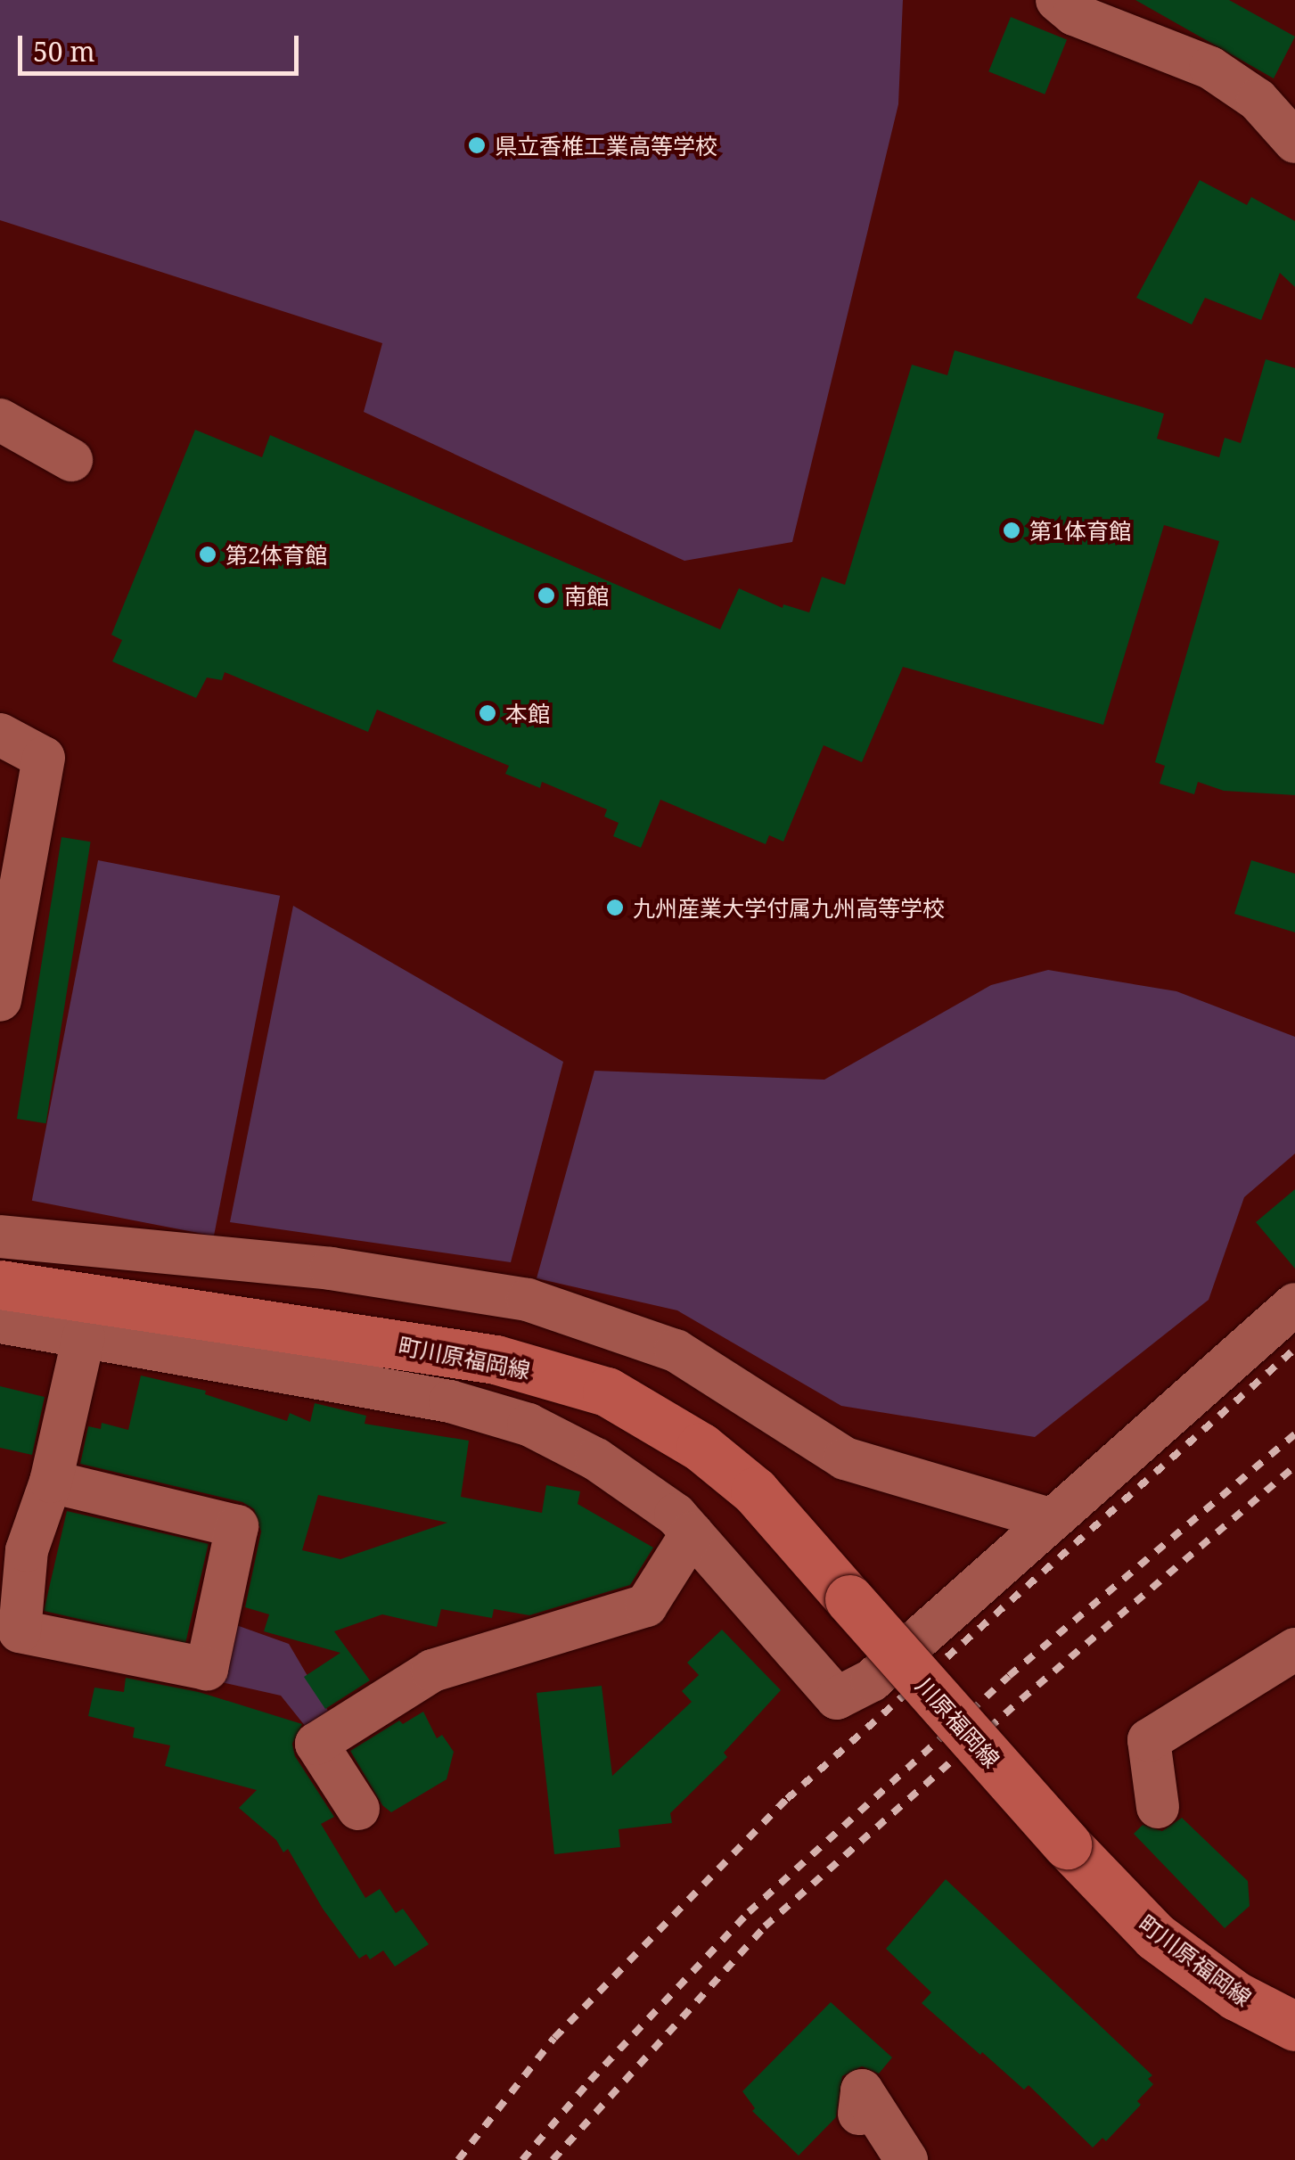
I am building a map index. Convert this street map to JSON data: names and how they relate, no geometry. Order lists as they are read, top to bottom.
{
  "streets": {
    "main road": ["町川原福岡線", "川原福岡線"]
  },
  "crossings": [
    ["町川原福岡線", "川原福岡線"]
  ],
  "places": [
    "県立香椎工業高等学校",
    "第1体育館",
    "第2体育館",
    "南館",
    "本館",
    "九州産業大学付属九州高等学校"
  ],
  "scale_bar": "50 m"
}
